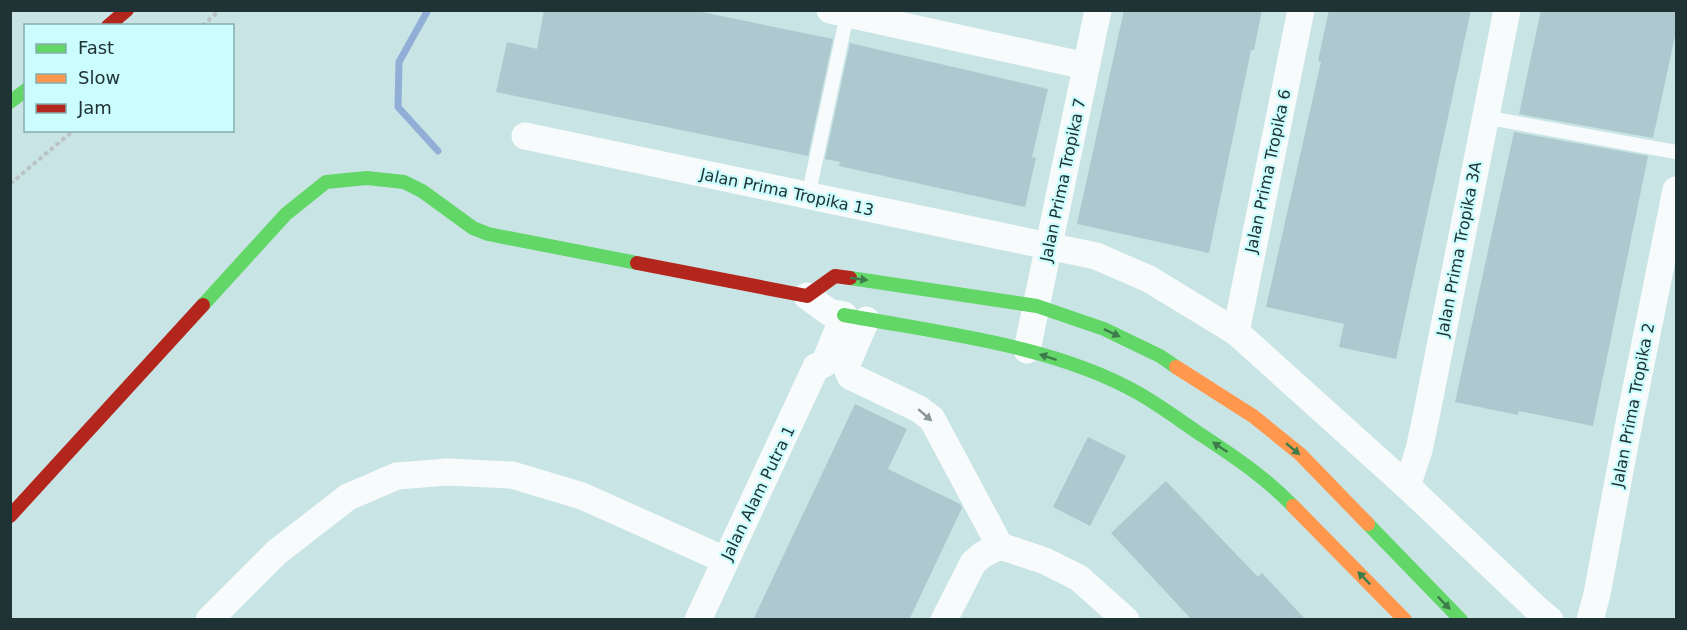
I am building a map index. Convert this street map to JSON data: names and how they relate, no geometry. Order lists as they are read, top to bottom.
{
  "streets": {
    "street": [
      "Jalan Prima Tropika 6",
      "Jalan Prima Tropika 7",
      "Jalan Prima Tropika 13",
      "Jalan Prima Tropika 3A",
      "Jalan Prima Tropika 2",
      "Jalan Alam Putra 1"
    ]
  },
  "crossings": [
    ["Jalan Prima Tropika 6", "Jalan Prima Tropika 13"],
    ["Jalan Prima Tropika 7", "Jalan Prima Tropika 13"],
    ["Jalan Prima Tropika 13", "Jalan Prima Tropika 3A"]
  ],
  "legend": ["Fast", "Slow", "Jam"]
}
